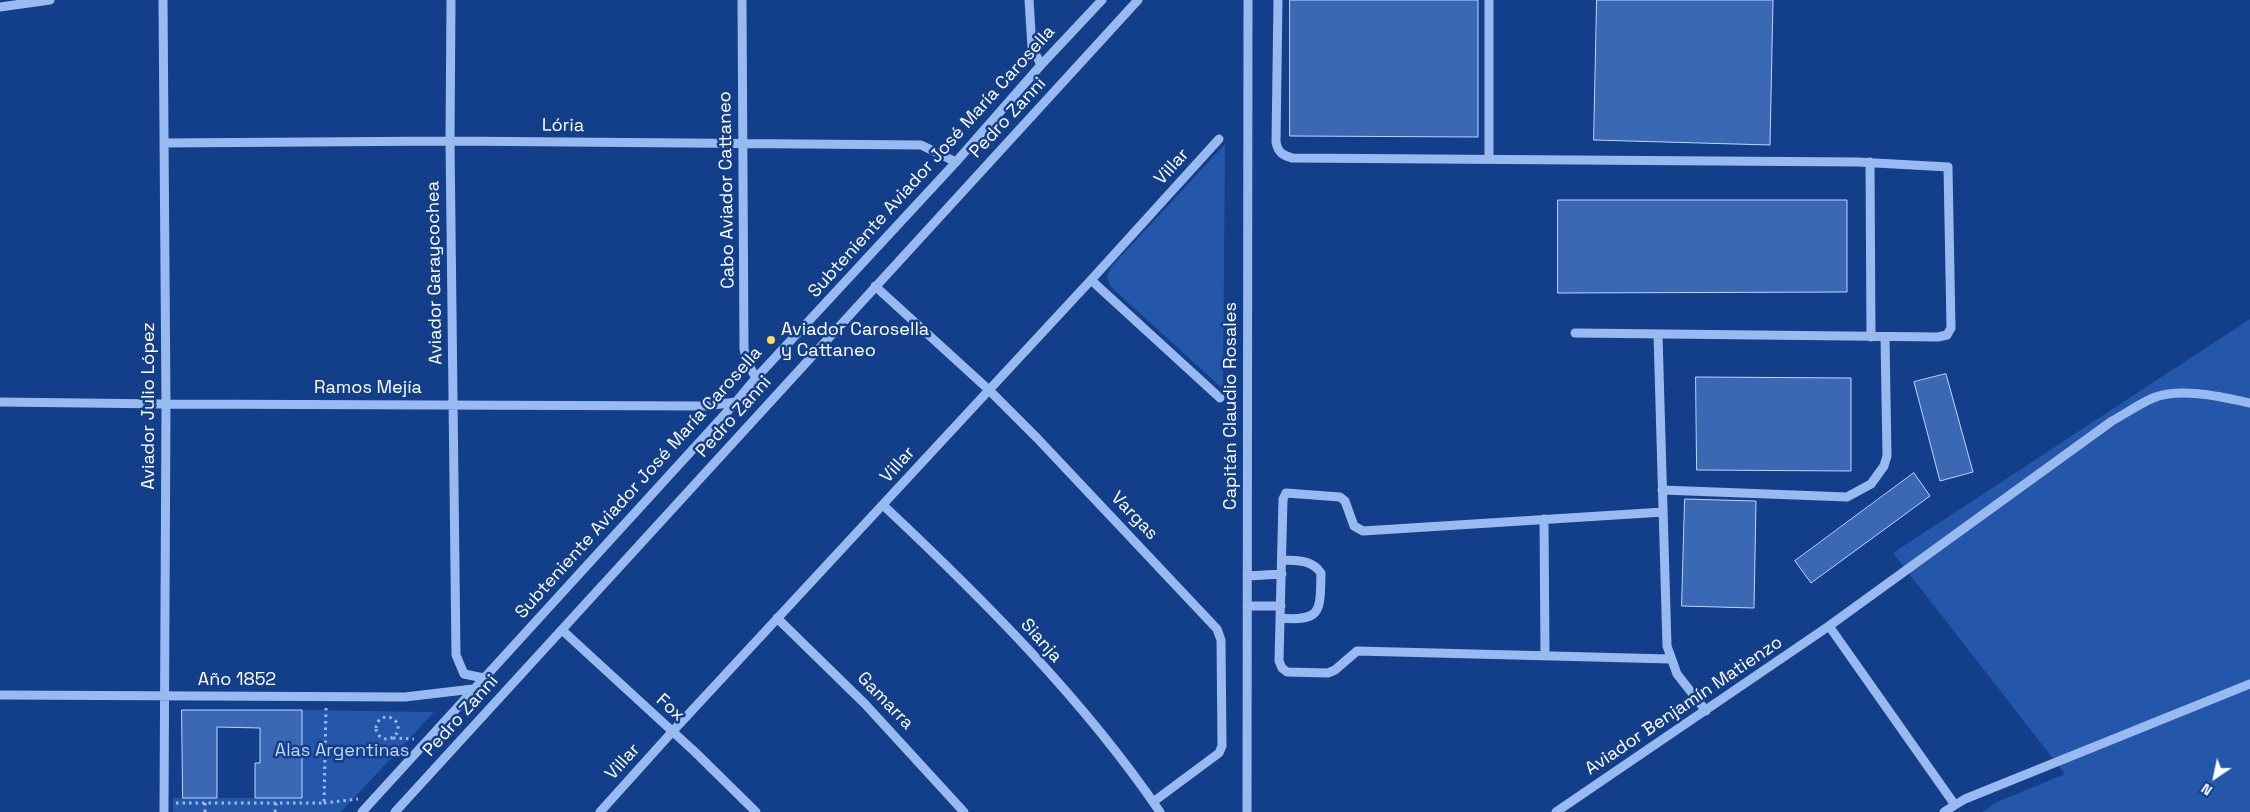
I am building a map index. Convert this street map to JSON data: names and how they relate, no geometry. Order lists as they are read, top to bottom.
{
  "streets": {
    "street": [
      "Pedro Zanni",
      "Lória",
      "Subteniente Aviador José María Carosella",
      "Villar",
      "Cabo Aviador Cattaneo",
      "Aviador Garaycochea",
      "Ramos Mejía",
      "Aviador Julio López",
      "Capitán Claudio Rosales",
      "Vargas",
      "Sianja",
      "Año 1852",
      "Gamarra",
      "Aviador Benjamín Matienzo",
      "Fox"
    ]
  },
  "crossings": [
    ["Pedro Zanni", "Vargas"],
    ["Pedro Zanni", "Fox"],
    ["Lória", "Subteniente Aviador José María Carosella"],
    ["Lória", "Cabo Aviador Cattaneo"],
    ["Lória", "Aviador Garaycochea"],
    ["Lória", "Aviador Julio López"],
    ["Subteniente Aviador José María Carosella", "Cabo Aviador Cattaneo"],
    ["Subteniente Aviador José María Carosella", "Aviador Garaycochea"],
    ["Subteniente Aviador José María Carosella", "Ramos Mejía"],
    ["Subteniente Aviador José María Carosella", "Año 1852"],
    ["Villar", "Vargas"],
    ["Villar", "Sianja"],
    ["Villar", "Gamarra"],
    ["Villar", "Fox"],
    ["Aviador Garaycochea", "Ramos Mejía"],
    ["Ramos Mejía", "Aviador Julio López"],
    ["Aviador Julio López", "Año 1852"],
    ["Vargas", "Sianja"]
  ],
  "parks": ["Alas Argentinas"],
  "places": ["Aviador Carosella y Cattaneo"],
  "north": "bottom left"
}
